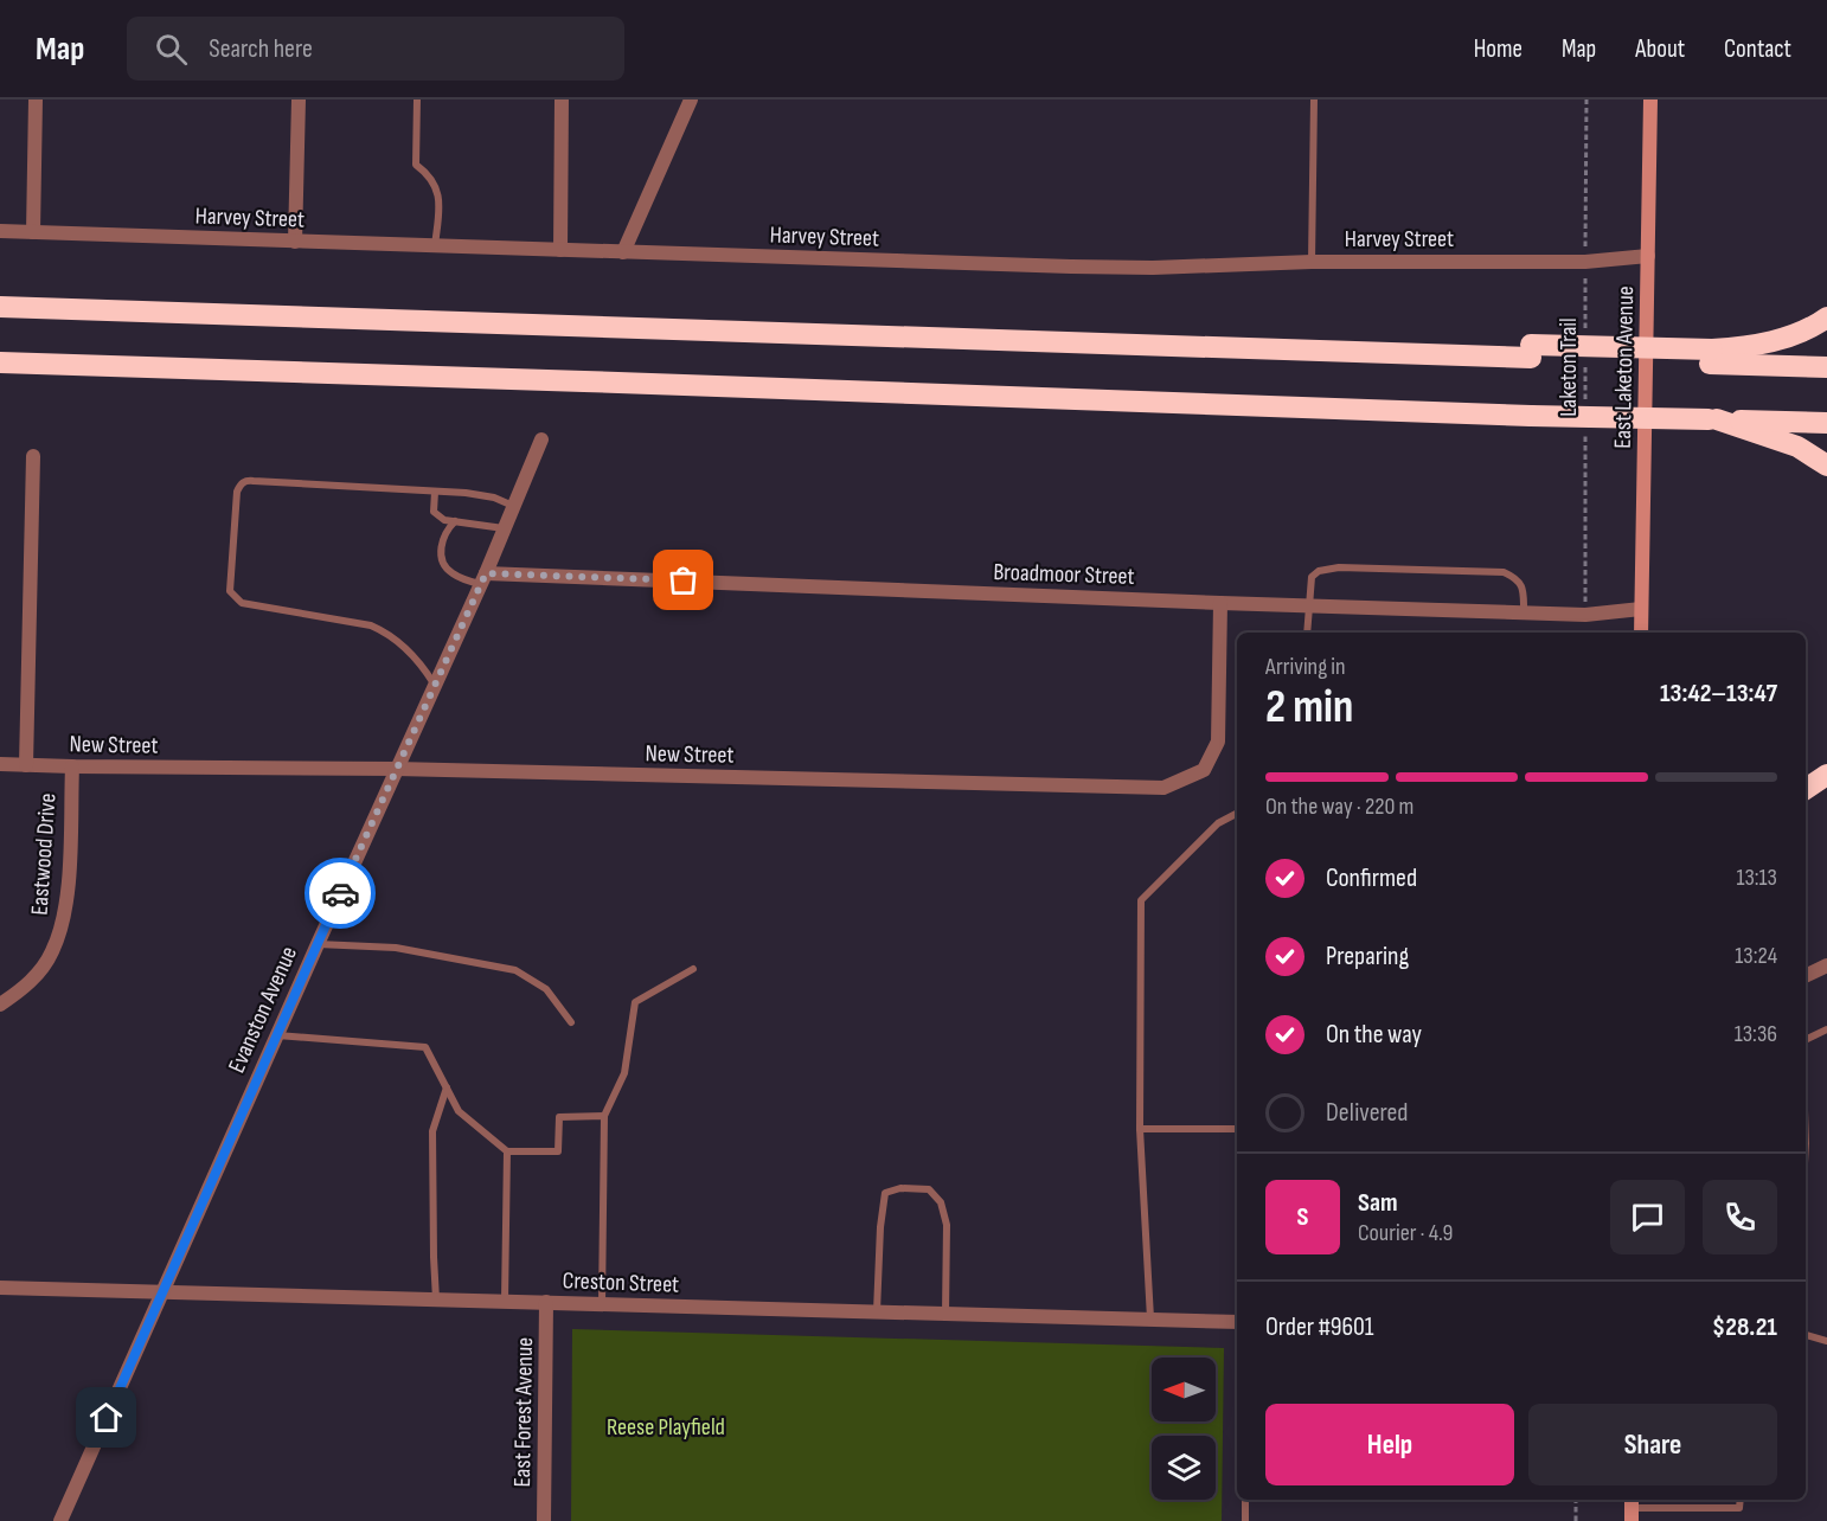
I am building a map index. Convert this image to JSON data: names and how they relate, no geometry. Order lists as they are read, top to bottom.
{
  "streets": {
    "main road": ["East Laketon Avenue"],
    "street": [
      "Harvey Street",
      "Broadmoor Street",
      "New Street",
      "Eastwood Drive",
      "Evanston Avenue",
      "Creston Street",
      "East Forest Avenue"
    ],
    "path": ["Laketon Trail"]
  },
  "crossings": [
    ["Harvey Street", "Laketon Trail"],
    ["Harvey Street", "East Laketon Avenue"],
    ["Laketon Trail", "Broadmoor Street"],
    ["East Laketon Avenue", "Broadmoor Street"],
    ["Broadmoor Street", "New Street"],
    ["Broadmoor Street", "Evanston Avenue"],
    ["New Street", "Eastwood Drive"],
    ["New Street", "Evanston Avenue"],
    ["Evanston Avenue", "Creston Street"],
    ["Creston Street", "East Forest Avenue"]
  ],
  "parks": ["Reese Playfield"],
  "north": "left",
  "page": {
    "header": "Map",
    "search": "Search here",
    "nav": [
      "Home",
      "Map",
      "About",
      "Contact"
    ],
    "heading": ["2 min", "Arriving in", "13:42–13:47"],
    "panel": [
      "Sam",
      "Courier · 4.9",
      "Order #9601",
      "$28.21"
    ],
    "bar": "On the way · 220 m",
    "list": [
      ["Confirmed", "13:13"],
      ["Preparing", "13:24"],
      ["On the way", "13:36"],
      "Delivered"
    ],
    "round": "S",
    "buttons": ["Help", "Share"]
  }
}
